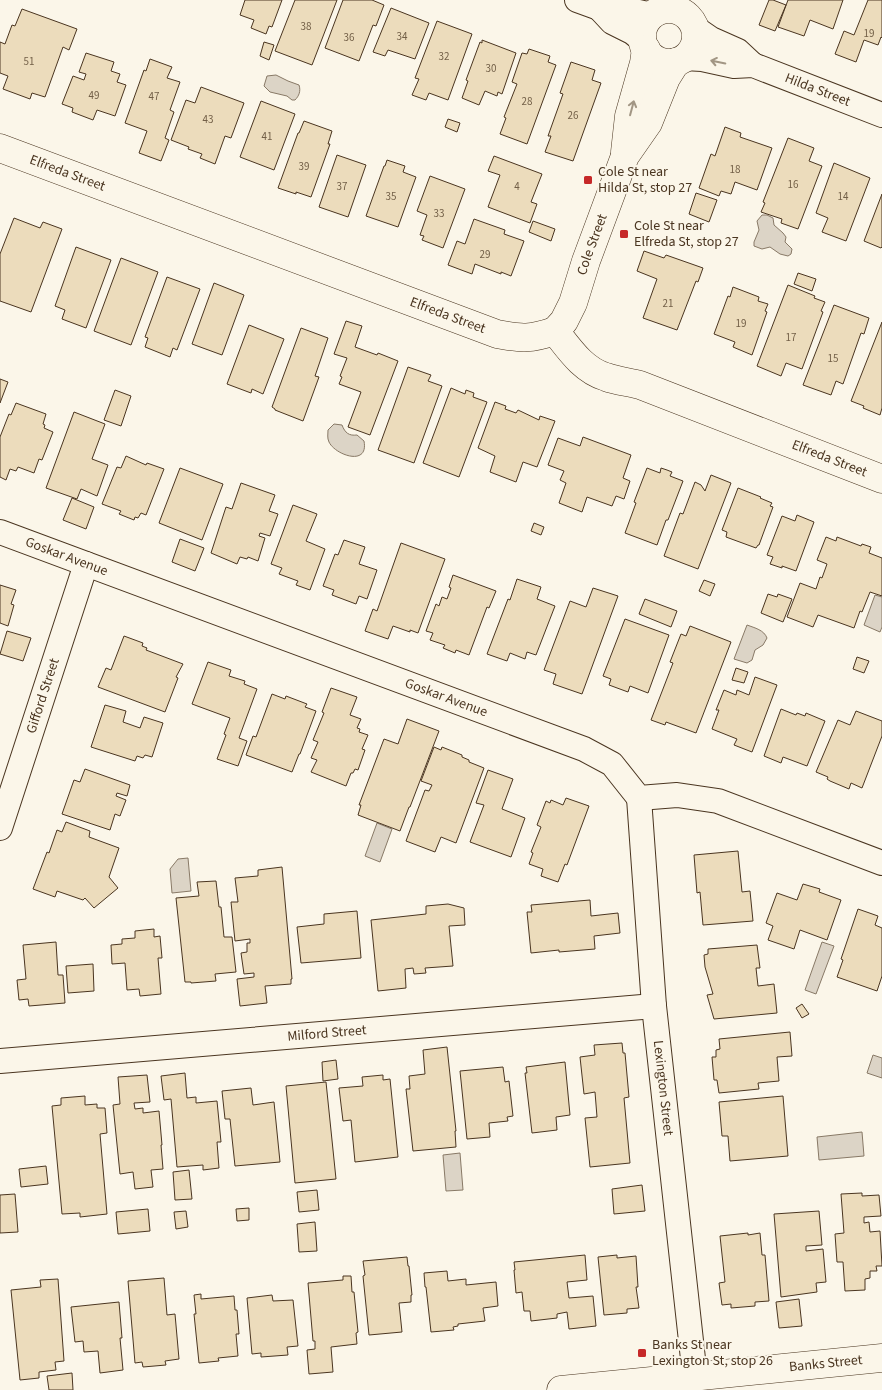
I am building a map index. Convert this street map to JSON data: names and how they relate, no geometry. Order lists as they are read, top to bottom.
{
  "streets": {
    "street": [
      "Hilda Street",
      "Elfreda Street",
      "Cole Street",
      "Goskar Avenue",
      "Gifford Street",
      "Milford Street",
      "Lexington Street",
      "Banks Street"
    ]
  },
  "crossings": [
    ["Hilda Street", "Cole Street"],
    ["Elfreda Street", "Cole Street"],
    ["Goskar Avenue", "Gifford Street"],
    ["Goskar Avenue", "Lexington Street"],
    ["Milford Street", "Lexington Street"],
    ["Lexington Street", "Banks Street"]
  ],
  "places": {
    "transit": ["Cole St near Hilda St, stop 27", "Cole St near Elfreda St, stop 27", "Banks St near Lexington St, stop 26"]
  },
  "house_numbers": [
    "38",
    "19",
    "34",
    "36",
    "32",
    "51",
    "30",
    "49",
    "47",
    "28",
    "26",
    "43",
    "41",
    "39",
    "18",
    "16",
    "37",
    "4",
    "35",
    "14",
    "33",
    "29",
    "21",
    "19",
    "17",
    "15"
  ]
}
